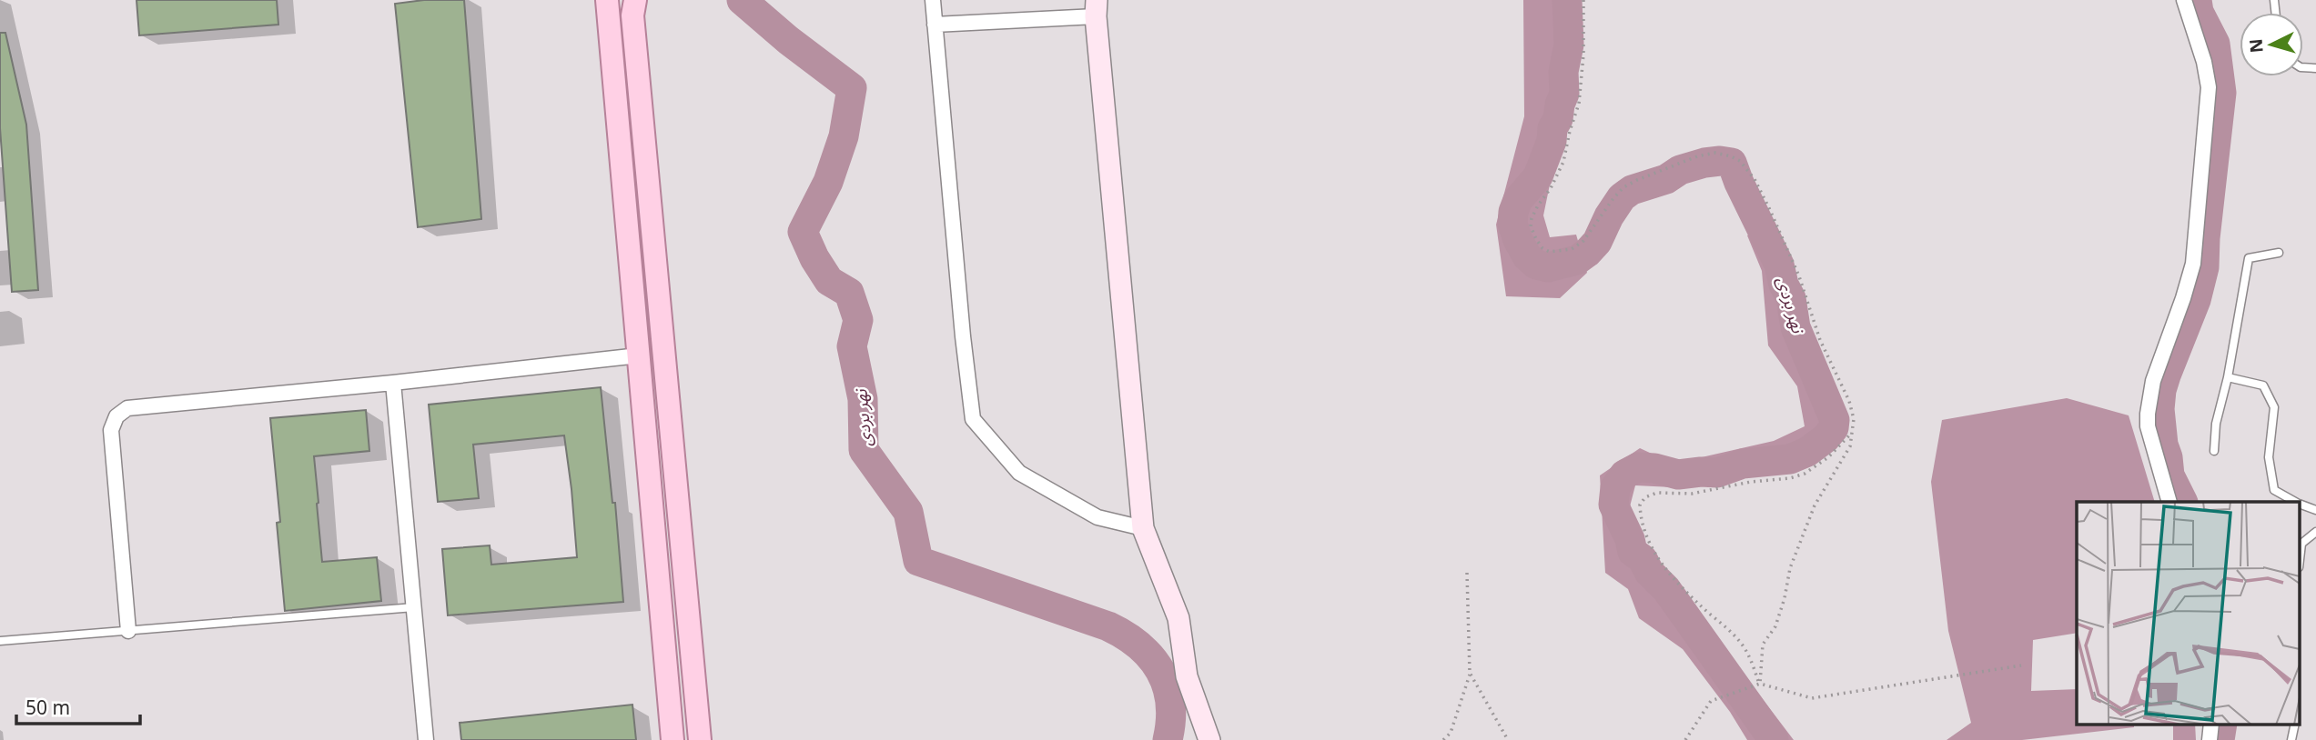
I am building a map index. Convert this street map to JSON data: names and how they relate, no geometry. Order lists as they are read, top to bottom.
{
  "water": ["نهر بردى"],
  "scale_bar": "50 m",
  "north": "left"
}
